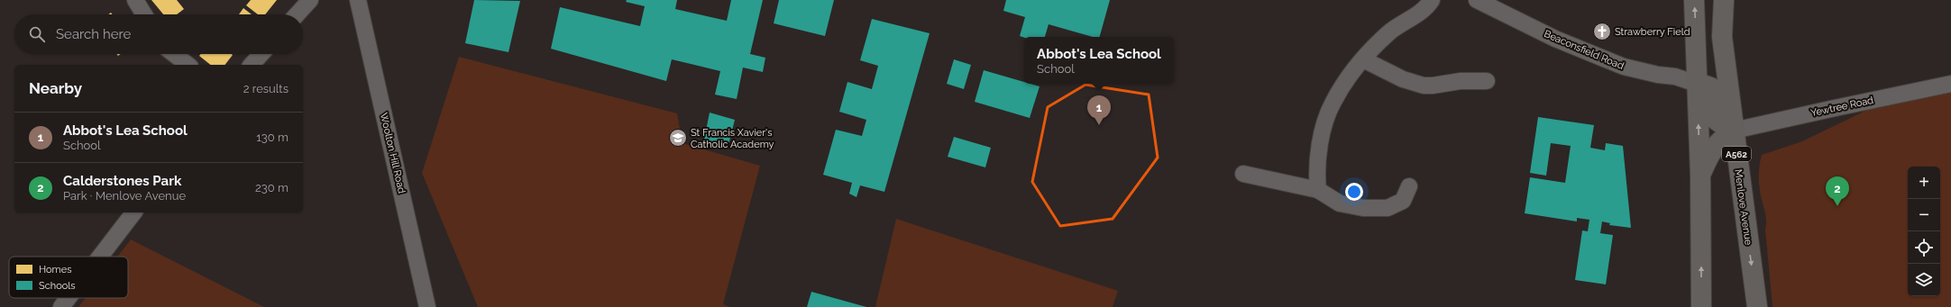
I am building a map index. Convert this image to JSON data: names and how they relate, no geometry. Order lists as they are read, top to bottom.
{
  "streets": {
    "highway": ["A562", "Menlove Avenue"],
    "street": ["Beaconsfield Road", "Yewtree Road", "Woolton Hill Road"]
  },
  "crossings": [
    ["Yewtree Road", "Menlove Avenue"]
  ],
  "places": {
    "church": ["Strawberry Field"],
    "school or university": ["St Francis Xavier's Catholic Academy"]
  },
  "legend": ["Homes", "Schools"],
  "page": {
    "search": "Search here",
    "popup": ["Abbot's Lea School", "School"],
    "heading": ["Nearby", "2 results"],
    "pins": ["1", "2"],
    "list": [
      {
        "mark": "1",
        "name": "Abbot's Lea School",
        "note": "School",
        "value": "130 m"
      },
      {
        "mark": "2",
        "name": "Calderstones Park",
        "note": "Park · Menlove Avenue",
        "value": "230 m"
      }
    ],
    "map_buttons": ["+", "−"]
  }
}
